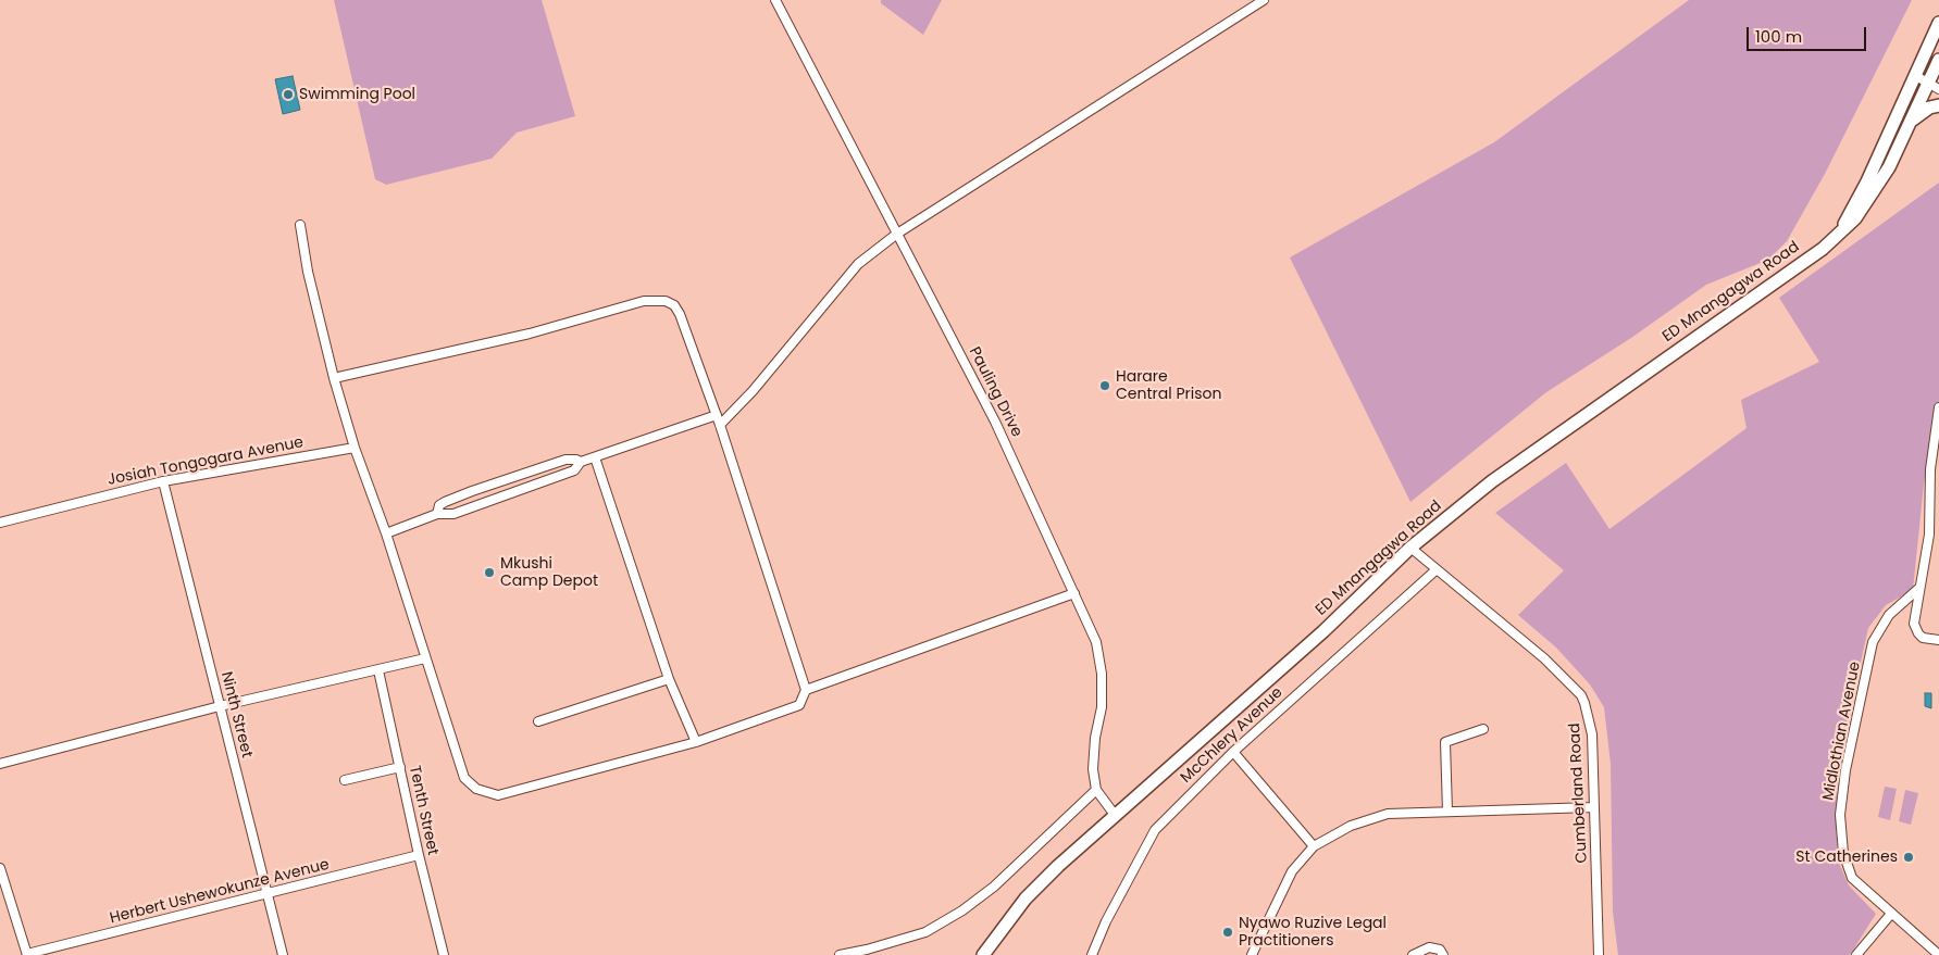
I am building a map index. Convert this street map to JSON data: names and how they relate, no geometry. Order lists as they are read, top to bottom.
{
  "streets": {
    "highway": ["ED Mnangagwa Road"],
    "street": [
      "Pauling Drive",
      "Josiah Tongogara Avenue",
      "Ninth Street",
      "Midlothian Avenue",
      "McChlery Avenue",
      "Cumberland Road",
      "Tenth Street",
      "Herbert Ushewokunze Avenue"
    ]
  },
  "crossings": [
    ["ED Mnangagwa Road", "Cumberland Road"],
    ["Josiah Tongogara Avenue", "Ninth Street"],
    ["Ninth Street", "Herbert Ushewokunze Avenue"],
    ["McChlery Avenue", "Cumberland Road"],
    ["Tenth Street", "Herbert Ushewokunze Avenue"]
  ],
  "places": [
    "Swimming Pool",
    "Harare Central Prison",
    "Mkushi Camp Depot",
    "St Catherines",
    "Nyawo Ruzive Legal Practitioners"
  ],
  "scale_bar": "100 m"
}
